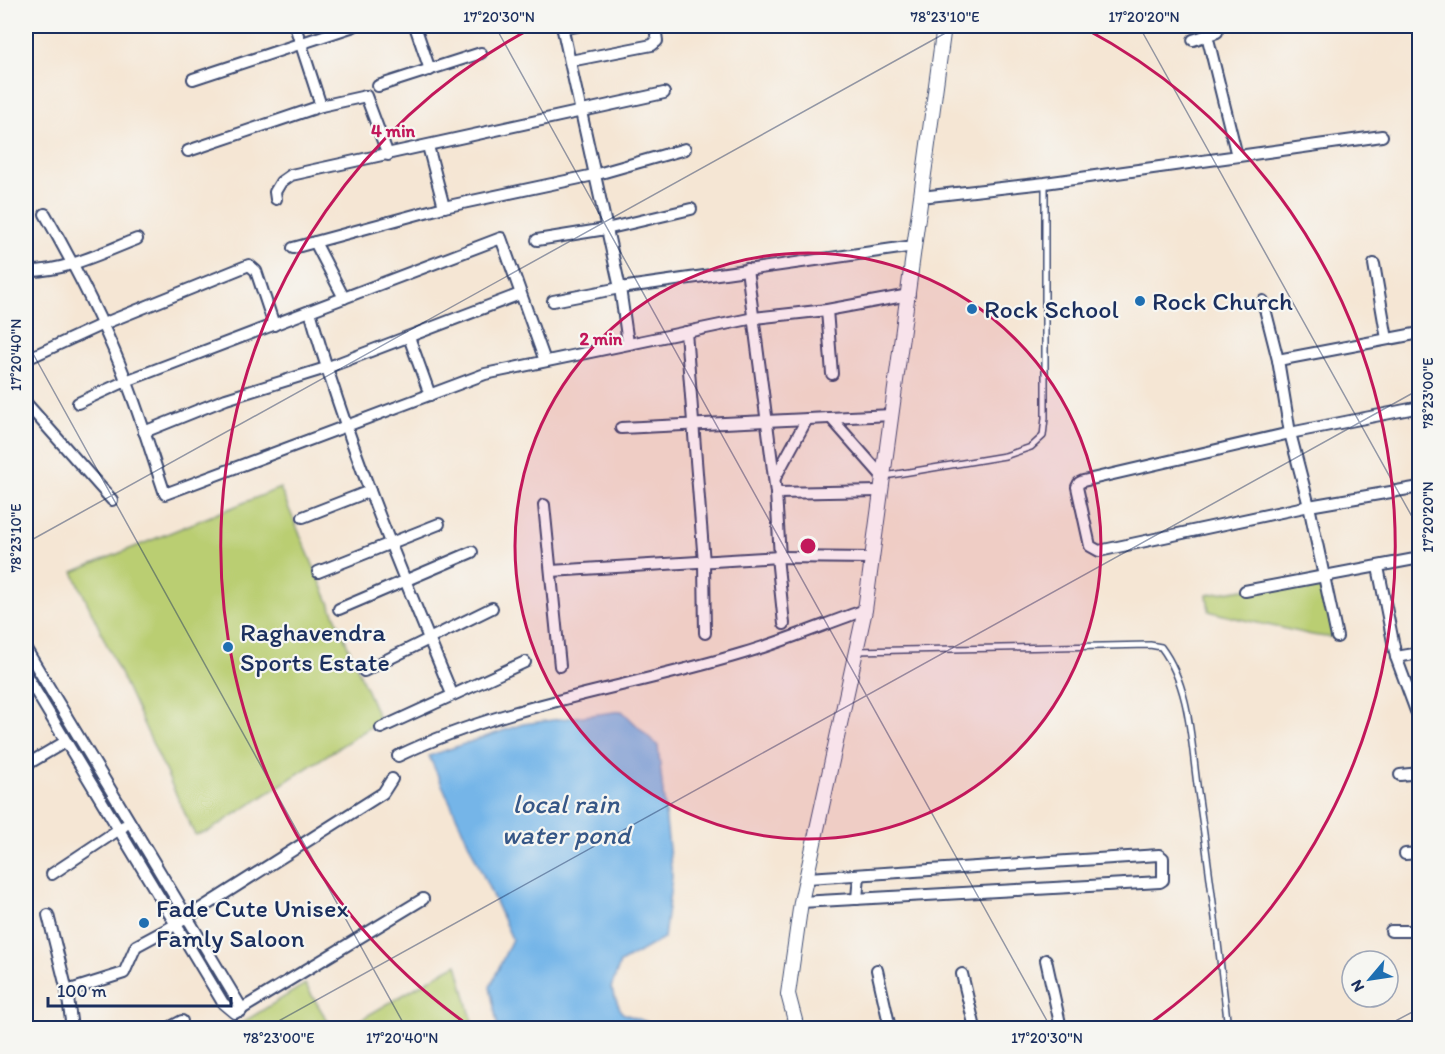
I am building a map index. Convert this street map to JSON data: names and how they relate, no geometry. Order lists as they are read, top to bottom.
{
  "water": ["local rain water pond"],
  "places": [
    "Rock Church",
    "Rock School",
    "Raghavendra Sports Estate",
    "Fade Cute Unisex Famly Saloon"
  ],
  "scale_bar": "100 m",
  "north": "bottom left",
  "coordinates": [
    "17°20'30\"N",
    "78°23'10\"E",
    "17°20'20\"N",
    "17°20'40\"N",
    "78°23'00\"E"
  ],
  "rings": ["4 min", "2 min"]
}
